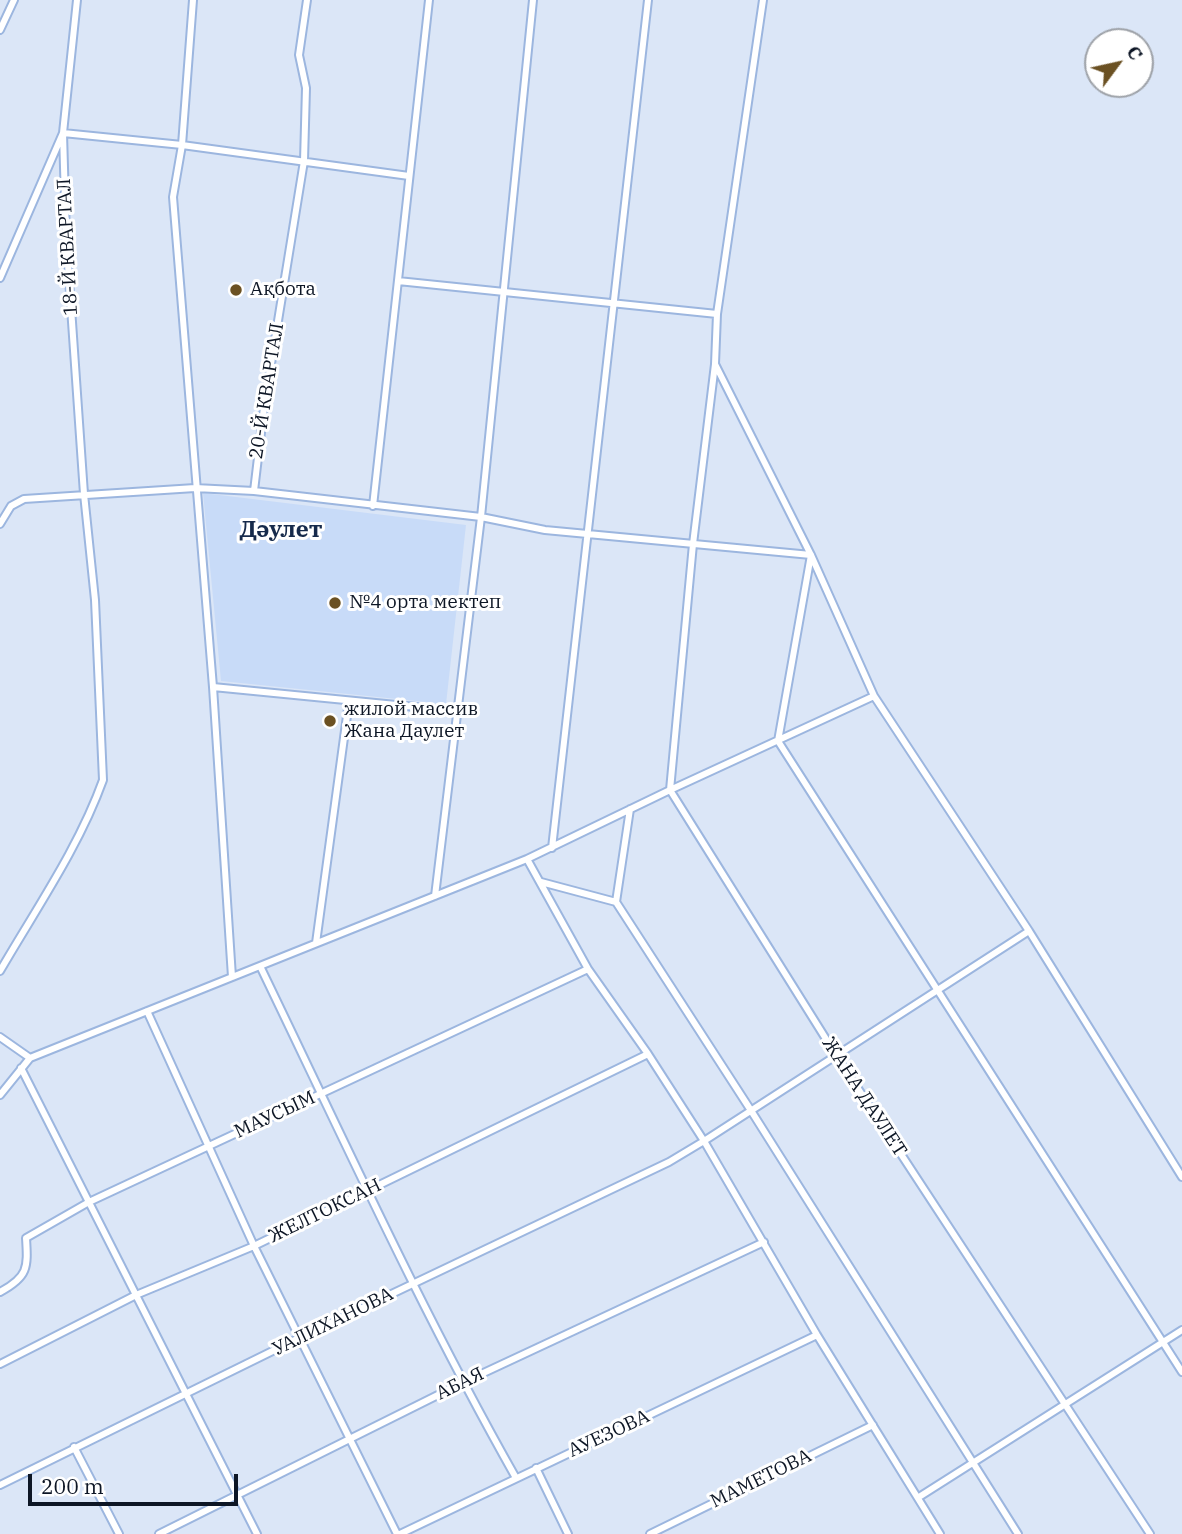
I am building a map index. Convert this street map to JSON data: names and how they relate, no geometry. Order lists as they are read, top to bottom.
{
  "streets": {
    "street": [
      "18-Й КВАРТАЛ",
      "20-Й КВАРТАЛ",
      "ЖАНА ДАУЛЕТ",
      "МАУСЫМ",
      "ЖЕЛТОКСАН",
      "УАЛИХАНОВА",
      "АБАЯ",
      "АУЕЗОВА",
      "МАМЕТОВА"
    ]
  },
  "crossings": [
    ["ЖАНА ДАУЛЕТ", "УАЛИХАНОВА"]
  ],
  "districts": ["Дәулет"],
  "places": ["Ақбота", "№4 орта мектеп", "жилой массив Жана Даулет"],
  "scale_bar": "200 m",
  "north": "top right"
}
